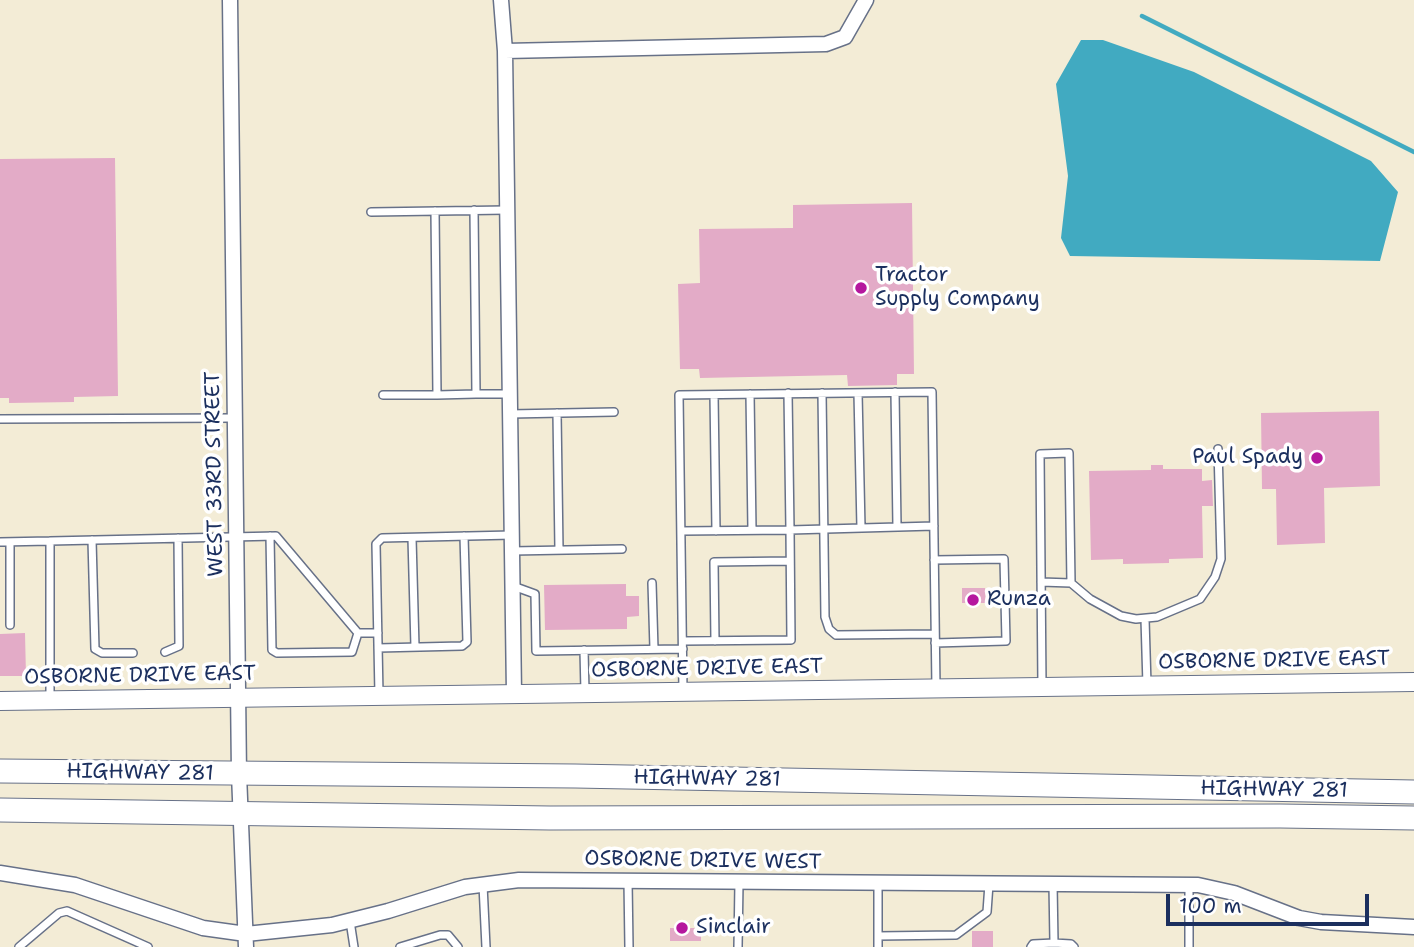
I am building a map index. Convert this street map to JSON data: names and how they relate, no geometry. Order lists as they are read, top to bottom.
{
  "streets": {
    "highway": ["HIGHWAY 281"],
    "street": ["WEST 33RD STREET", "OSBORNE DRIVE EAST", "OSBORNE DRIVE WEST"]
  },
  "crossings": [
    ["WEST 33RD STREET", "OSBORNE DRIVE EAST"],
    ["WEST 33RD STREET", "HIGHWAY 281"],
    ["WEST 33RD STREET", "OSBORNE DRIVE WEST"]
  ],
  "places": [
    "Tractor Supply Company",
    "Paul Spady",
    "Runza",
    "Sinclair"
  ],
  "scale_bar": "100 m"
}
